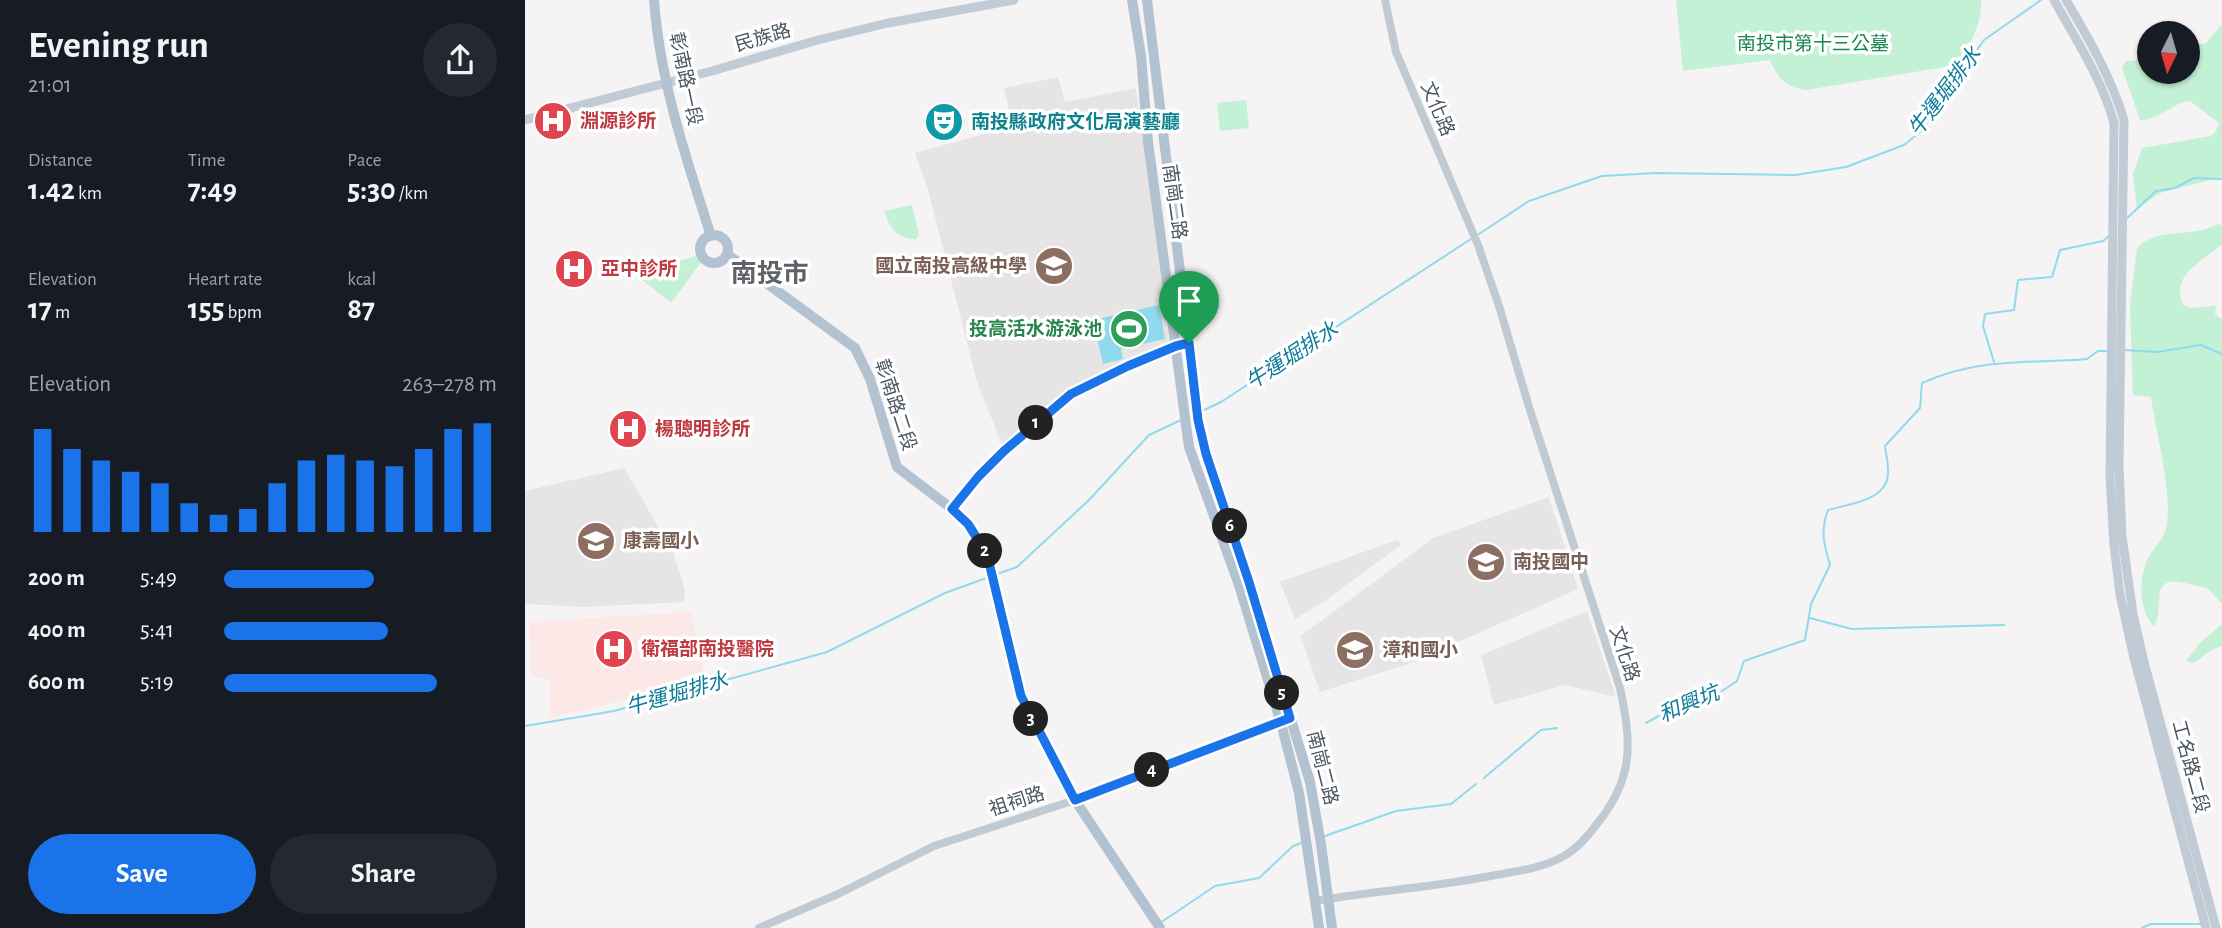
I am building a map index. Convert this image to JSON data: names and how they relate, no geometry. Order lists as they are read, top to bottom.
{
  "streets": {
    "main road": [
      "民族路",
      "彰南路一段",
      "南崗二路",
      "彰南路二段",
      "工名路二段"
    ],
    "street": ["文化路", "祖祠路"]
  },
  "crossings": [
    ["民族路", "彰南路一段"],
    ["彰南路一段", "彰南路二段"],
    ["文化路", "南崗二路"],
    ["南崗二路", "祖祠路"],
    ["彰南路二段", "祖祠路"]
  ],
  "districts": ["南投市"],
  "water": ["牛運堀排水", "和興坑"],
  "parks": ["南投市第十三公墓"],
  "places": {
    "hospital": [
      "淵源診所",
      "亞中診所",
      "楊聰明診所",
      "衛福部南投醫院"
    ],
    "theatre": ["南投縣政府文化局演藝廳"],
    "school or university": [
      "國立南投高級中學",
      "康壽國小",
      "南投國中",
      "漳和國小"
    ],
    "sports": ["投高活水游泳池"]
  },
  "north": "bottom",
  "page": {
    "heading": ["Evening run", "21:01"],
    "stats": [
      ["Distance", "1.42 km"],
      ["Time", "7:49"],
      ["Pace", "5:30 /km"],
      ["Elevation", "17 m"],
      ["Heart rate", "155 bpm"],
      ["kcal", "87"]
    ],
    "chart": ["Elevation", "263–278 m"],
    "pins": [
      "1",
      "6",
      "2",
      "5",
      "3",
      "4"
    ],
    "list": [
      {
        "name": "200 m",
        "note": "5:49"
      },
      {
        "name": "400 m",
        "note": "5:41"
      },
      {
        "name": "600 m",
        "note": "5:19"
      }
    ],
    "buttons": ["Save", "Share"]
  }
}
